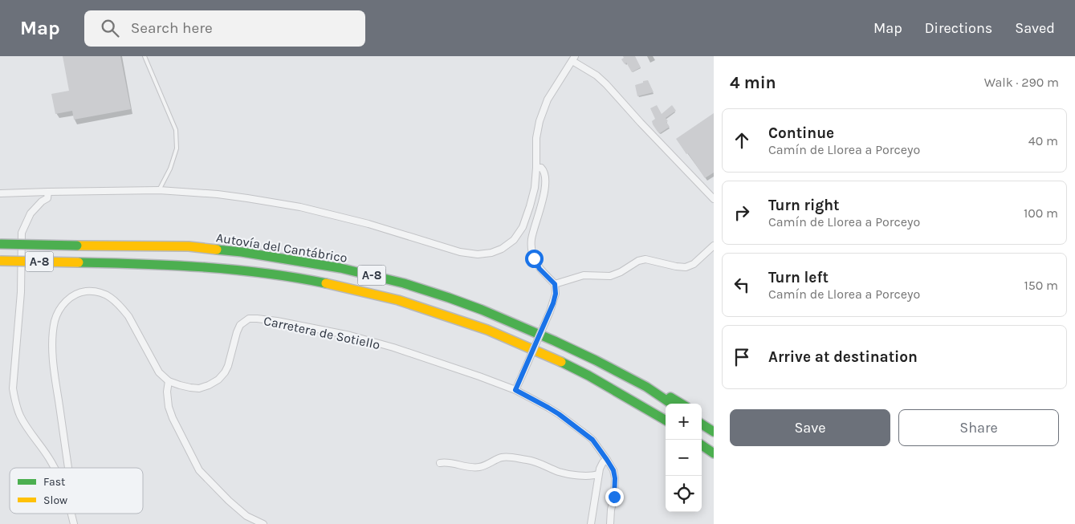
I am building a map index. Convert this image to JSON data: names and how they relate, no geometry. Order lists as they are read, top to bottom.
{
  "streets": {
    "highway": ["Autovía del Cantábrico", "A-8"],
    "street": ["Carretera de Sotiello"]
  },
  "legend": ["Fast", "Slow"],
  "page": {
    "header": "Map",
    "search": "Search here",
    "nav": ["Map", "Directions", "Saved"],
    "heading": ["4 min", "Walk · 290 m"],
    "list": [
      ["Continue", "Camín de Llorea a Porceyo", "40 m"],
      ["Turn right", "Camín de Llorea a Porceyo", "100 m"],
      ["Turn left", "Camín de Llorea a Porceyo", "150 m"],
      "Arrive at destination"
    ],
    "buttons": ["Save", "Share"],
    "map_buttons": ["+", "−"]
  }
}
